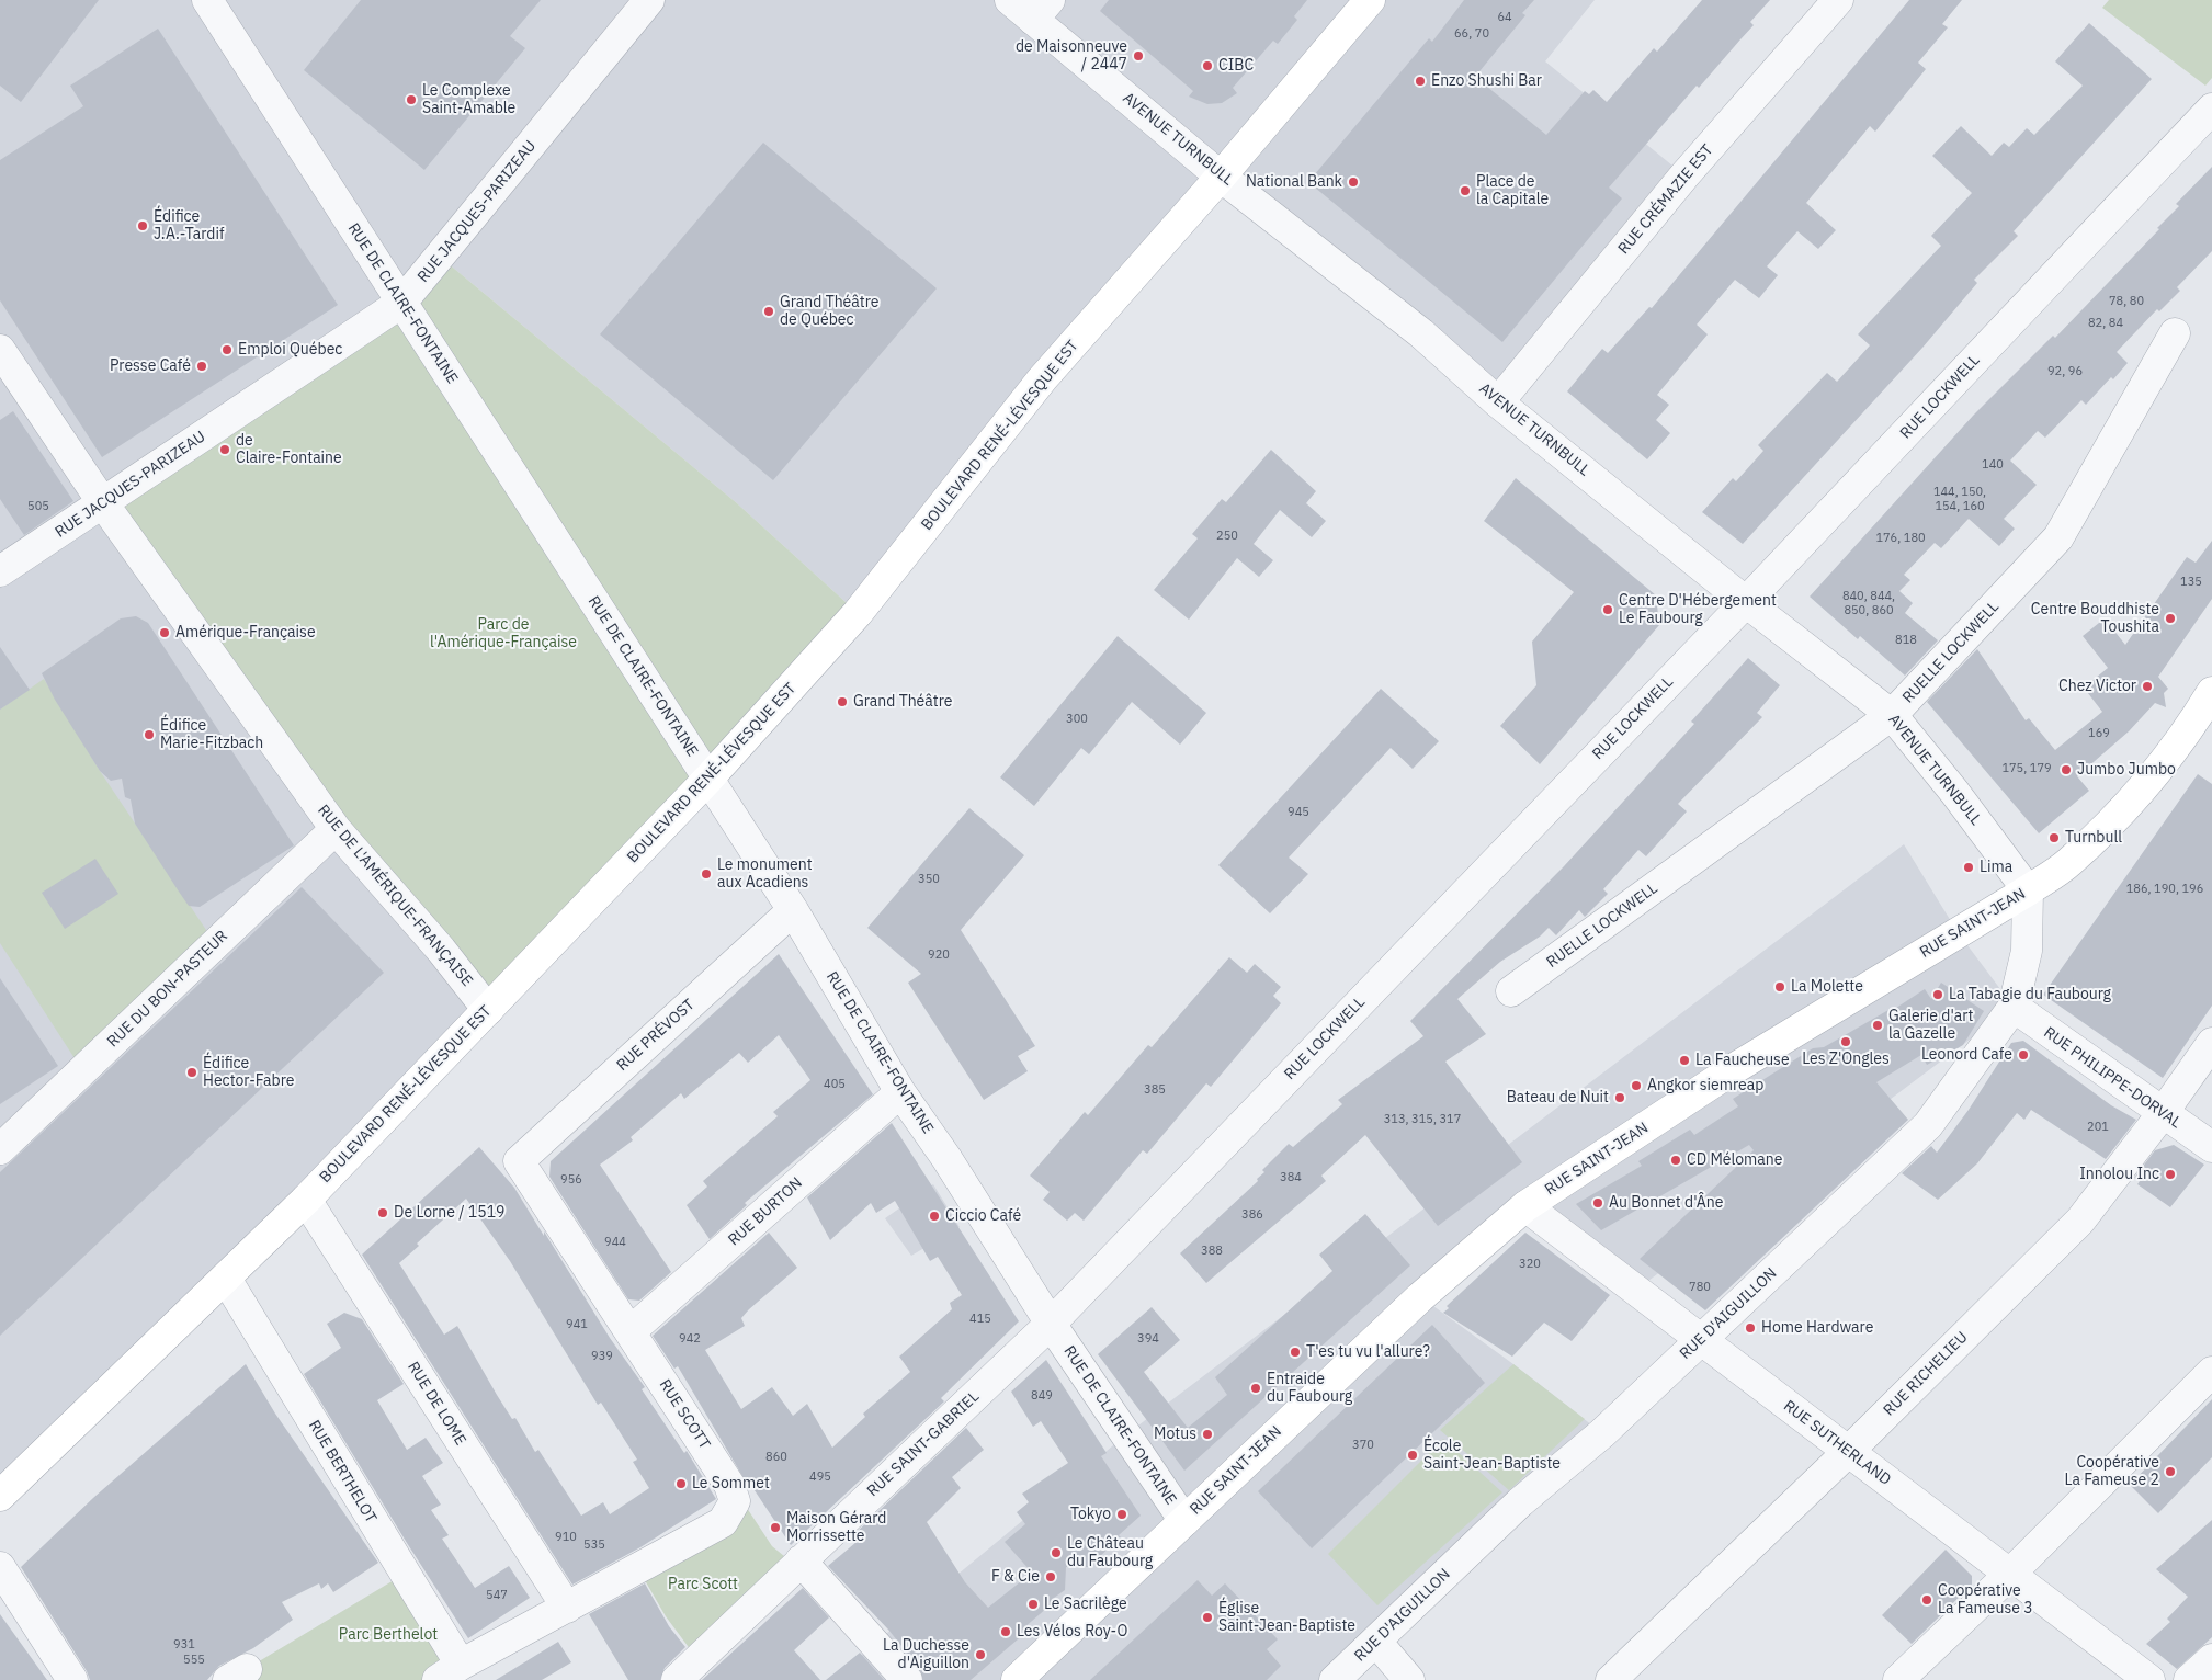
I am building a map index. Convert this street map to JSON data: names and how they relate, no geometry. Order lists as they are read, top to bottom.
{
  "streets": {
    "main road": ["BOULEVARD RENÉ-LÉVESQUE EST", "RUE SAINT-JEAN"],
    "street": [
      "AVENUE TURNBULL",
      "RUE CRÉMAZIE EST",
      "RUE JACQUES-PARIZEAU",
      "RUE DE CLAIRE-FONTAINE",
      "RUE LOCKWELL",
      "RUELLE LOCKWELL",
      "RUE DE L'AMÉRIQUE-FRANÇAISE",
      "RUE DU BON-PASTEUR",
      "RUE PRÉVOST",
      "RUE PHILIPPE-DORVAL",
      "RUE BURTON",
      "RUE D'AIGUILLON",
      "RUE RICHELIEU",
      "RUE DE LOME",
      "RUE SCOTT",
      "RUE SUTHERLAND",
      "RUE SAINT-GABRIEL",
      "RUE BERTHELOT"
    ]
  },
  "crossings": [
    ["AVENUE TURNBULL", "RUE CRÉMAZIE EST"],
    ["AVENUE TURNBULL", "RUE LOCKWELL"],
    ["AVENUE TURNBULL", "BOULEVARD RENÉ-LÉVESQUE EST"],
    ["AVENUE TURNBULL", "RUELLE LOCKWELL"],
    ["AVENUE TURNBULL", "RUE SAINT-JEAN"],
    ["AVENUE TURNBULL", "RUE D'AIGUILLON"],
    ["RUE JACQUES-PARIZEAU", "RUE DE CLAIRE-FONTAINE"],
    ["RUE JACQUES-PARIZEAU", "RUE DE L'AMÉRIQUE-FRANÇAISE"],
    ["RUE DE CLAIRE-FONTAINE", "RUE LOCKWELL"],
    ["RUE DE CLAIRE-FONTAINE", "BOULEVARD RENÉ-LÉVESQUE EST"],
    ["RUE DE CLAIRE-FONTAINE", "RUE SAINT-JEAN"],
    ["RUE DE CLAIRE-FONTAINE", "RUE PRÉVOST"],
    ["RUE DE CLAIRE-FONTAINE", "RUE BURTON"],
    ["RUE DE CLAIRE-FONTAINE", "RUE SAINT-GABRIEL"],
    ["RUE LOCKWELL", "RUE SAINT-GABRIEL"],
    ["BOULEVARD RENÉ-LÉVESQUE EST", "RUE DE L'AMÉRIQUE-FRANÇAISE"],
    ["BOULEVARD RENÉ-LÉVESQUE EST", "RUE DE LOME"],
    ["BOULEVARD RENÉ-LÉVESQUE EST", "RUE BERTHELOT"],
    ["RUE DE L'AMÉRIQUE-FRANÇAISE", "RUE DU BON-PASTEUR"],
    ["RUE SAINT-JEAN", "RUE D'AIGUILLON"],
    ["RUE SAINT-JEAN", "RUE SUTHERLAND"],
    ["RUE PRÉVOST", "RUE SCOTT"],
    ["RUE PHILIPPE-DORVAL", "RUE D'AIGUILLON"],
    ["RUE PHILIPPE-DORVAL", "RUE RICHELIEU"],
    ["RUE BURTON", "RUE SCOTT"],
    ["RUE D'AIGUILLON", "RUE SUTHERLAND"],
    ["RUE RICHELIEU", "RUE SUTHERLAND"],
    ["RUE DE LOME", "RUE SCOTT"]
  ],
  "parks": ["Parc de l'Amérique-Française", "Parc Scott", "Parc Berthelot"],
  "places": [
    "de Maisonneuve / 2447",
    "CIBC",
    "Enzo Shushi Bar",
    "Le Complexe Saint-Amable",
    "National Bank",
    "Place de la Capitale",
    "Édifice J.A.-Tardif",
    "Grand Théâtre de Québec",
    "Emploi Québec",
    "Presse Café",
    "de Claire-Fontaine",
    "Centre D'Hébergement Le Faubourg",
    "Centre Bouddhiste Toushita",
    "Amérique-Française",
    "Chez Victor",
    "Grand Théâtre",
    "Édifice Marie-Fitzbach",
    "Jumbo Jumbo",
    "Turnbull",
    "Lima",
    "Le monument aux Acadiens",
    "La Molette",
    "La Tabagie du Faubourg",
    "Galerie d'art la Gazelle",
    "Les Z'Ongles",
    "Leonord Cafe",
    "La Faucheuse",
    "Édifice Hector-Fabre",
    "Angkor siemreap",
    "Bateau de Nuit",
    "CD Mélomane",
    "Innolou Inc",
    "Au Bonnet d'Âne",
    "De Lorne / 1519",
    "Ciccio Café",
    "Home Hardware",
    "T'es tu vu l'allure?",
    "Entraide du Faubourg",
    "Motus",
    "École Saint-Jean-Baptiste",
    "Coopérative La Fameuse 2",
    "Le Sommet",
    "Tokyo",
    "Maison Gérard Morrissette",
    "Le Château du Faubourg",
    "F & Cie",
    "Coopérative La Fameuse 3",
    "Le Sacrilège",
    "Église Saint-Jean-Baptiste",
    "Les Vélos Roy-O",
    "La Duchesse d'Aiguillon"
  ],
  "house_numbers": [
    "64",
    "66, 70",
    "78, 80",
    "82, 84",
    "92, 96",
    "140",
    "144, 150, 154, 160",
    "505",
    "250",
    "176, 180",
    "135",
    "840, 844, 850, 860",
    "818",
    "300",
    "169",
    "175, 179",
    "945",
    "350",
    "186, 190, 196",
    "920",
    "405",
    "385",
    "313, 315, 317",
    "201",
    "384",
    "956",
    "386",
    "944",
    "388",
    "320",
    "780",
    "415",
    "941",
    "942",
    "394",
    "939",
    "849",
    "370",
    "860",
    "495",
    "910",
    "535",
    "547",
    "931",
    "555"
  ]
}
